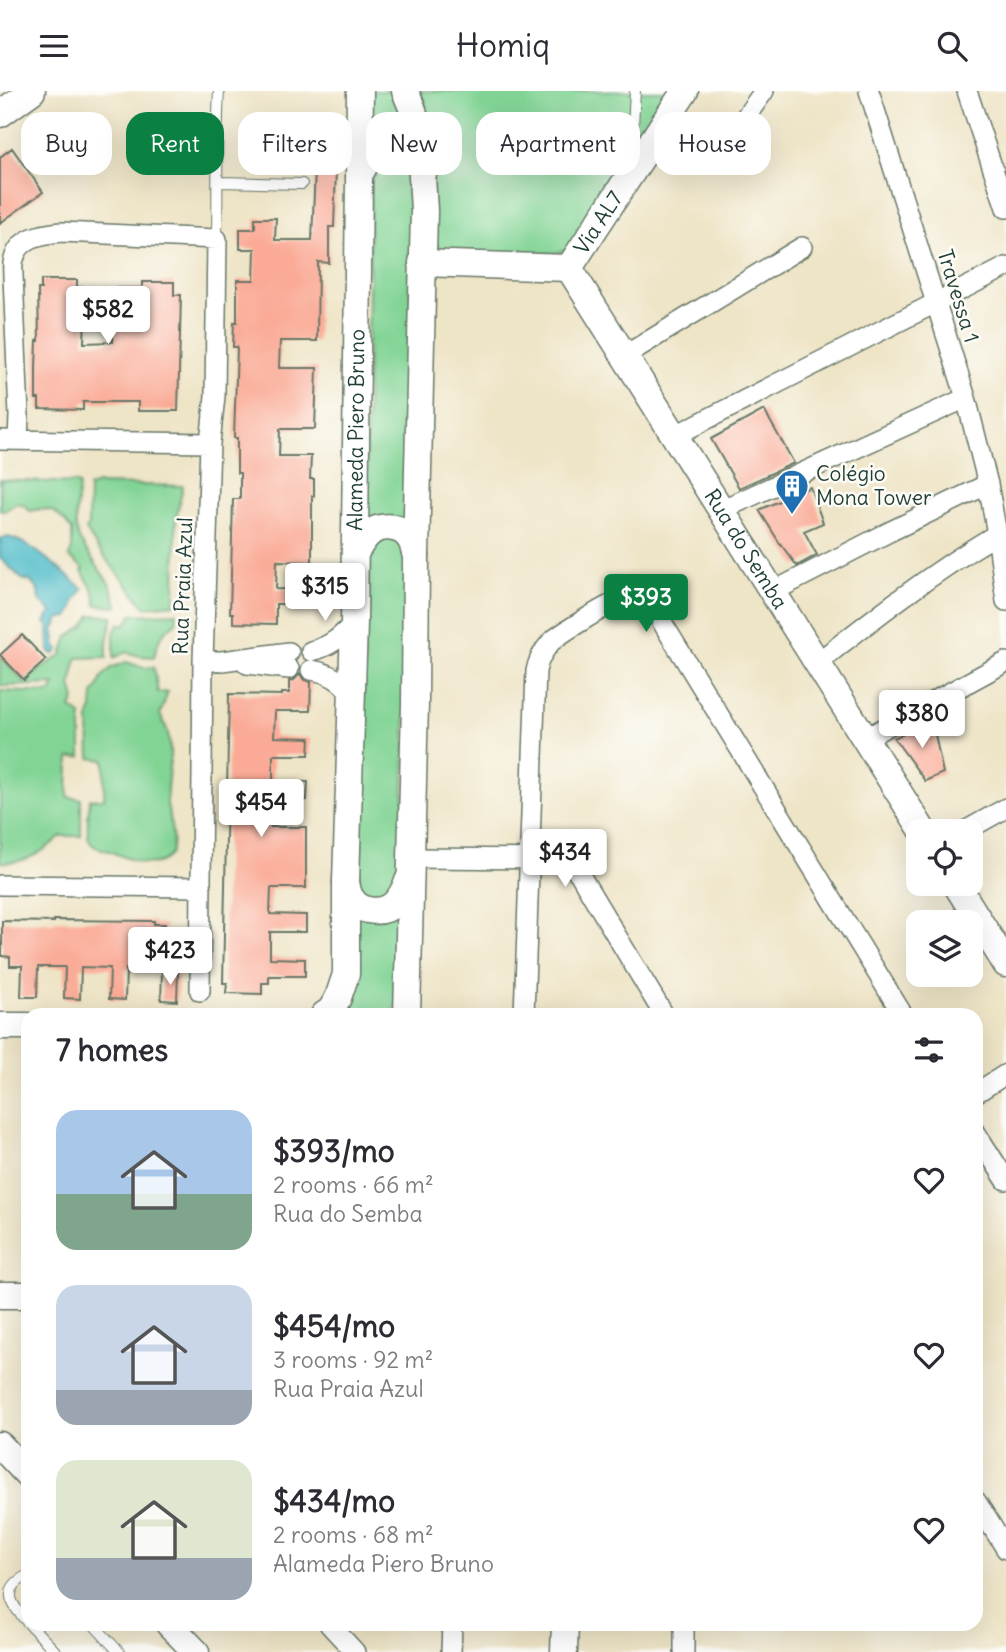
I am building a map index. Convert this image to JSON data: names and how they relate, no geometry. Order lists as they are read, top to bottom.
{
  "streets": {
    "street": [
      "Via AL7",
      "Travessa 1",
      "Alameda Piero Bruno",
      "Rua do Semba",
      "Rua Praia Azul"
    ]
  },
  "crossings": [
    ["Via AL7", "Rua do Semba"]
  ],
  "places": {
    "building": ["Colégio Mona Tower"]
  },
  "page": {
    "header": "Homiq",
    "chip": [
      "Buy",
      "Rent",
      "Filters",
      "New",
      "Apartment",
      "House"
    ],
    "price": [
      "$582",
      "$315",
      "$393",
      "$380",
      "$454",
      "$434",
      "$423"
    ],
    "heading": "7 homes",
    "list": [
      {
        "name": "$393/mo",
        "note": "2 rooms · 66 m² · Rua do Semba"
      },
      {
        "name": "$454/mo",
        "note": "3 rooms · 92 m² · Rua Praia Azul"
      },
      {
        "name": "$434/mo",
        "note": "2 rooms · 68 m² · Alameda Piero Bruno"
      }
    ]
  }
}
